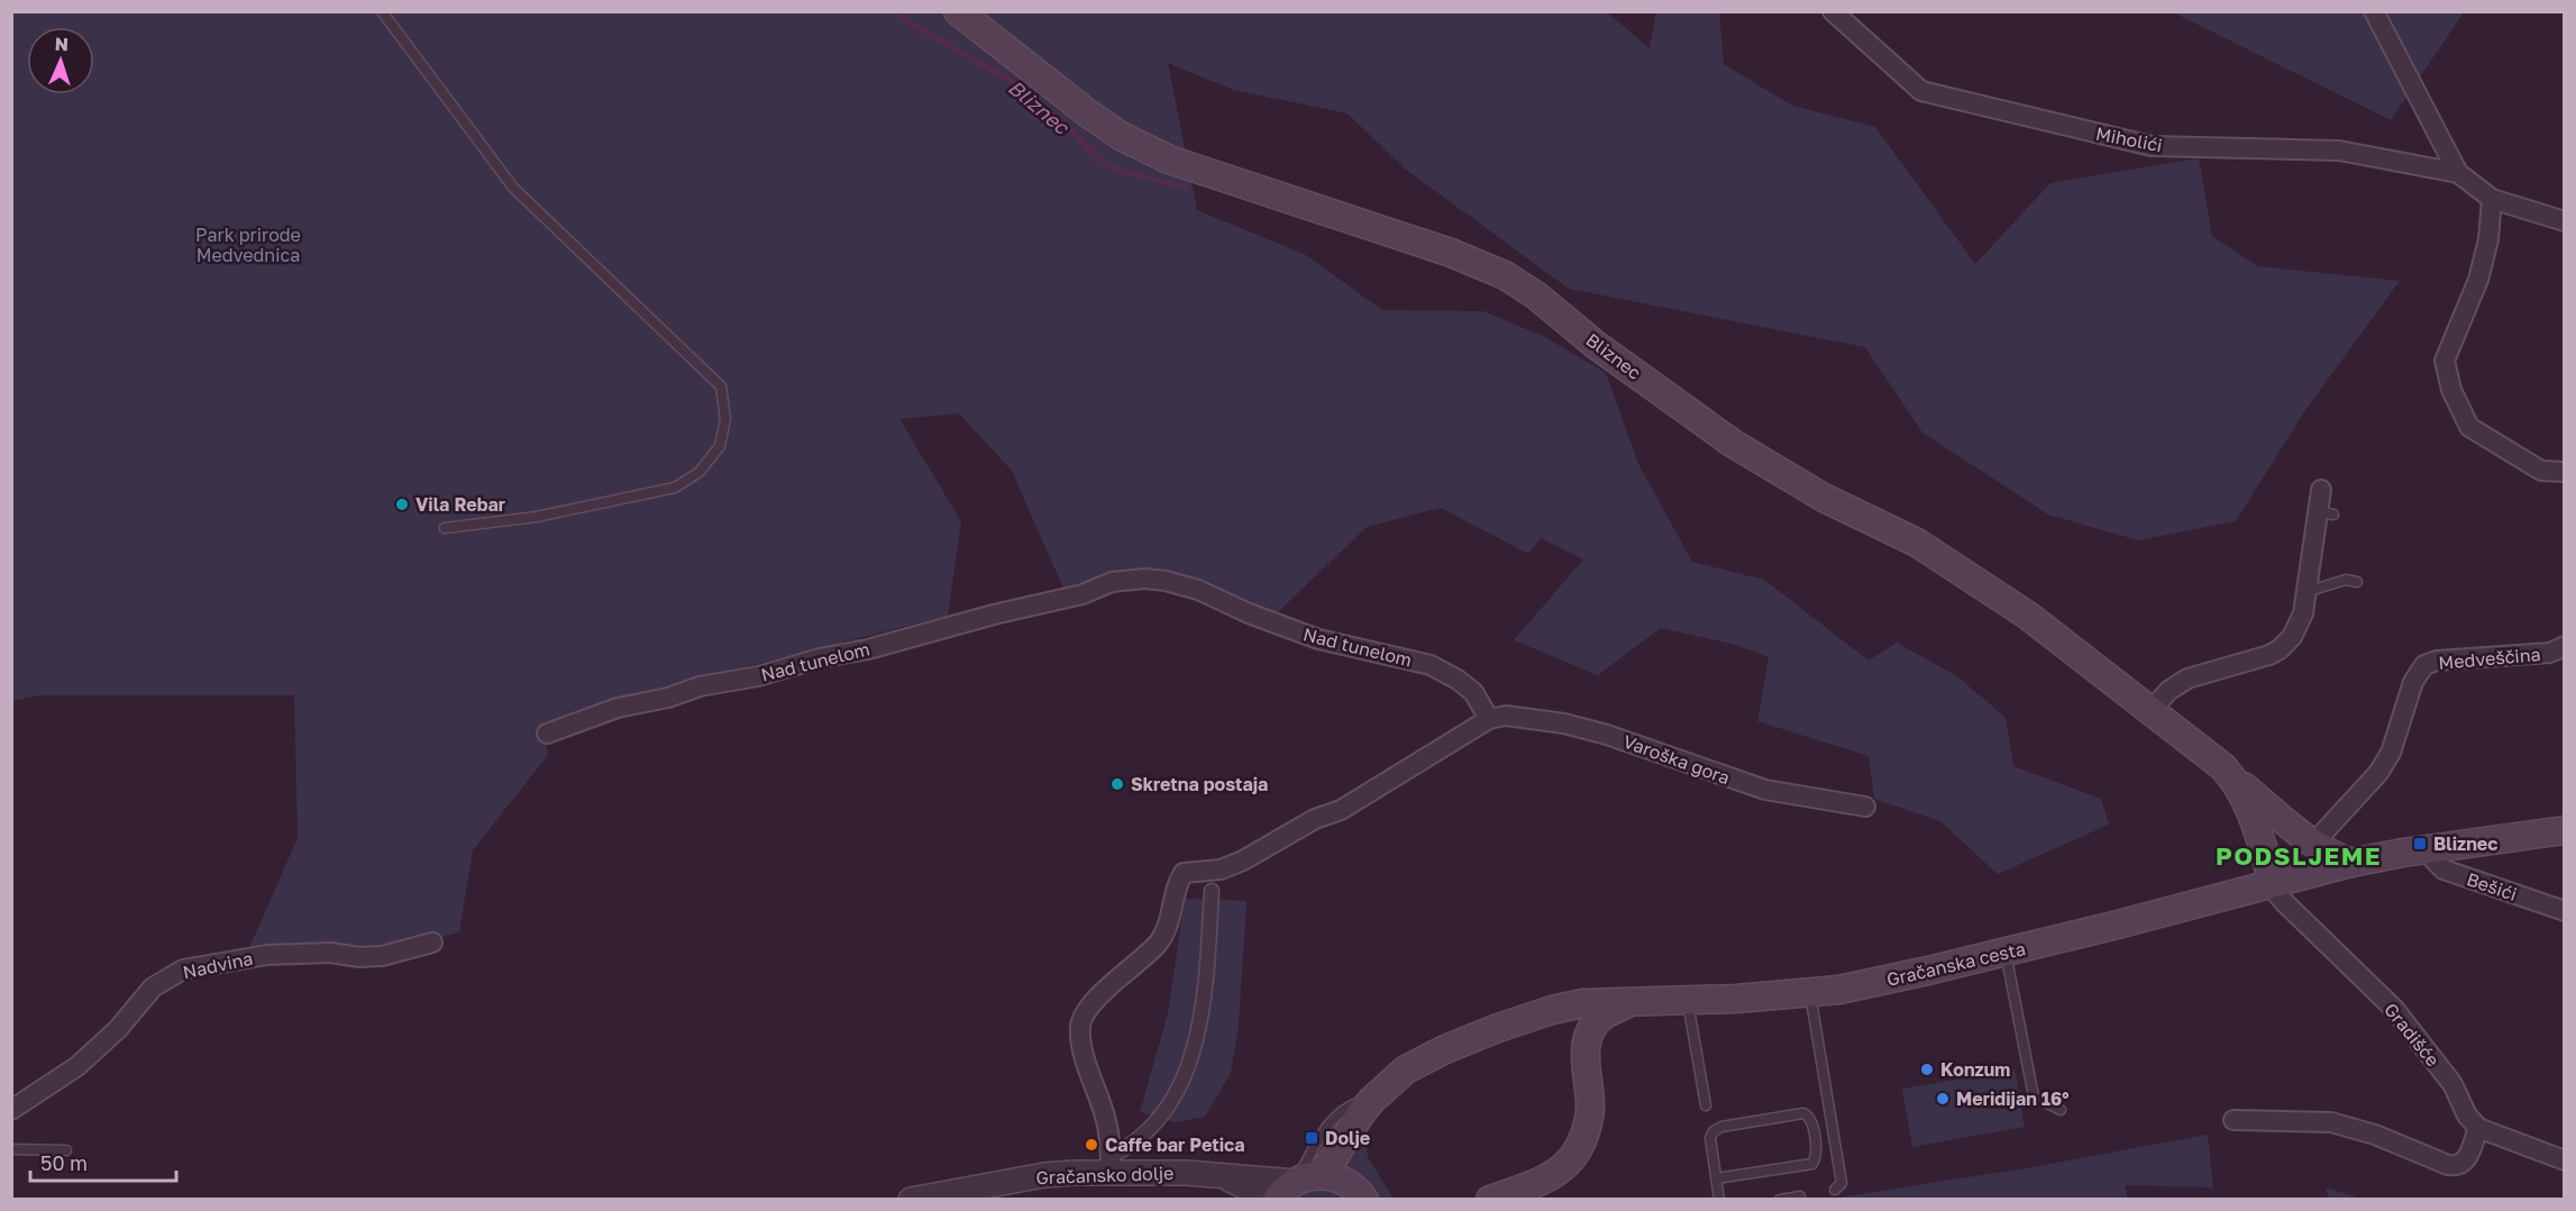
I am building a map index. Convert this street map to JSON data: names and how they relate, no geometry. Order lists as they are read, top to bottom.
{
  "streets": {
    "main road": ["Bliznec", "Gračanska cesta"],
    "street": [
      "Miholići",
      "Nad tunelom",
      "Medveščina",
      "Varoška gora",
      "Bešići",
      "Nadvina",
      "Gradišće",
      "Gračansko dolje"
    ]
  },
  "crossings": [
    ["Bliznec", "Medveščina"],
    ["Bliznec", "Gračanska cesta"],
    ["Bliznec", "Gradišće"],
    ["Nad tunelom", "Varoška gora"],
    ["Bešići", "Gračanska cesta"],
    ["Gračanska cesta", "Gradišće"],
    ["Gračanska cesta", "Gračansko dolje"]
  ],
  "districts": ["PODSLJEME"],
  "water": ["Bliznec"],
  "parks": ["Park prirode Medvednica"],
  "places": {
    "other": [
      "Vila Rebar",
      "Skretna postaja",
      "Konzum",
      "Meridijan 16°",
      "Caffe bar Petica"
    ],
    "transit": ["Bliznec", "Dolje"]
  },
  "scale_bar": "50 m",
  "north": "top"
}
